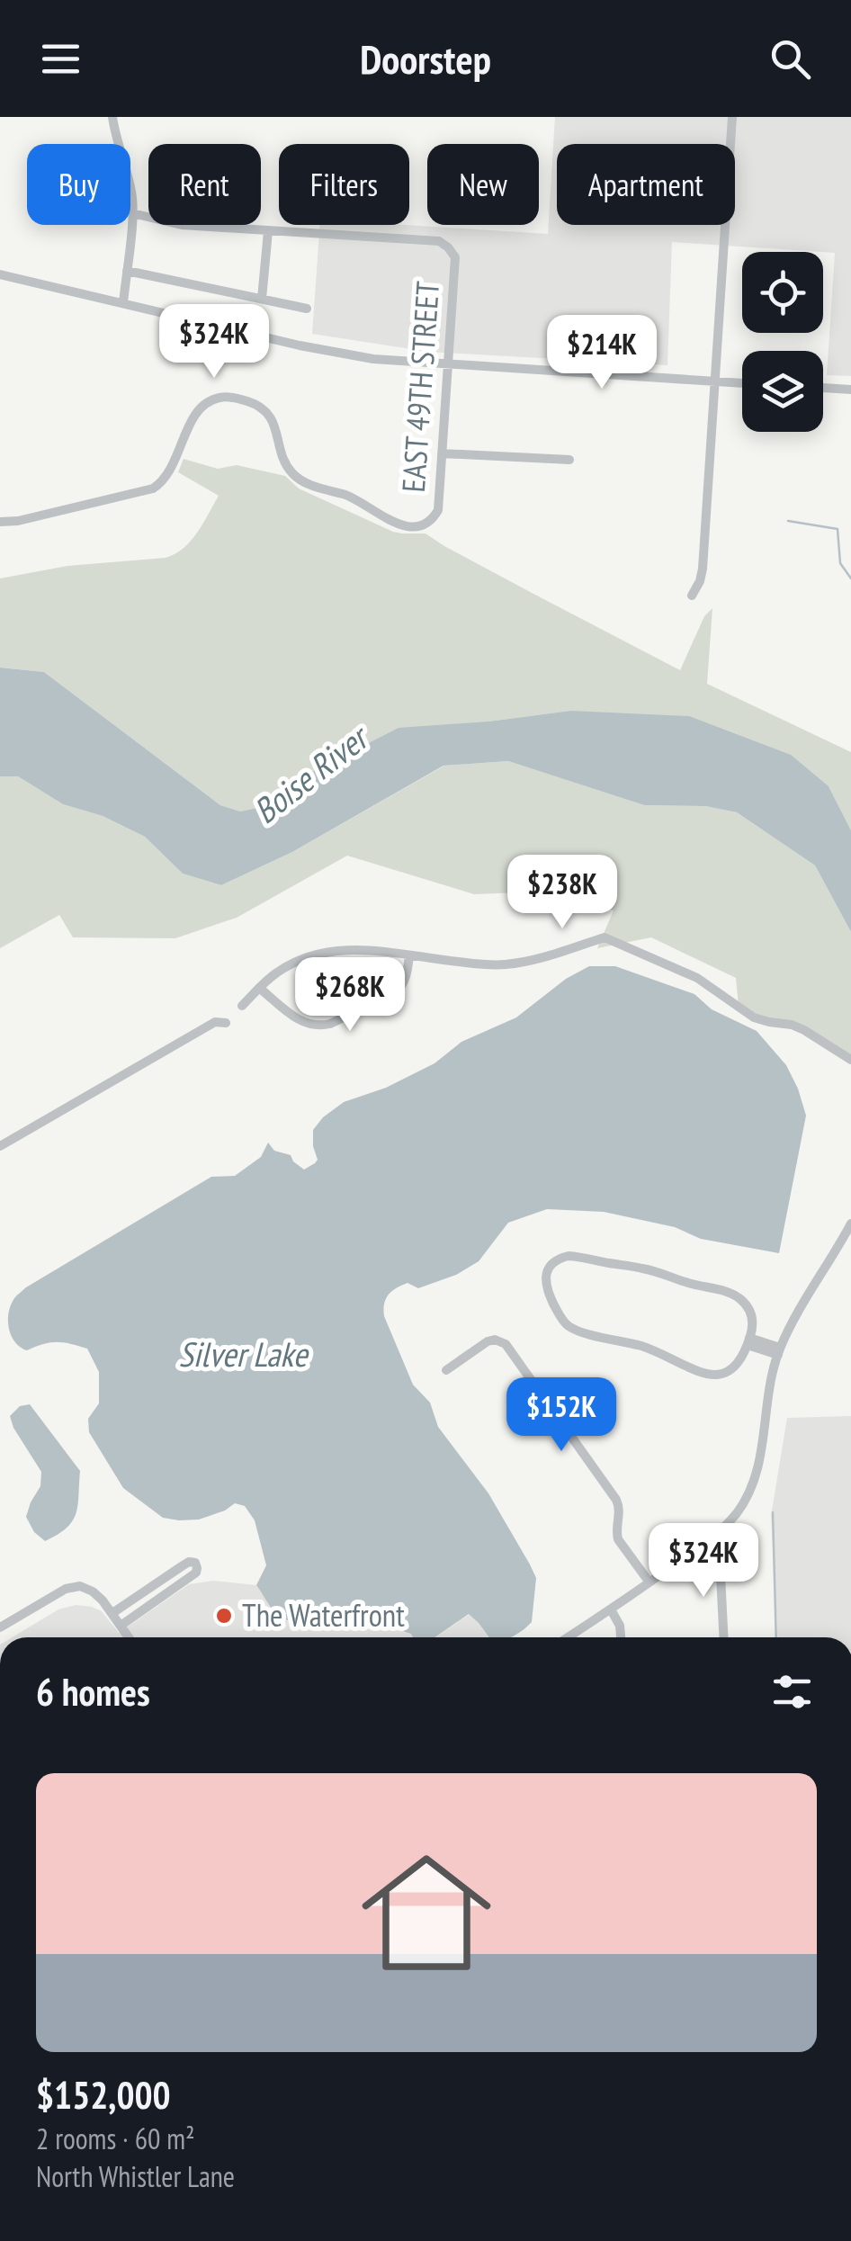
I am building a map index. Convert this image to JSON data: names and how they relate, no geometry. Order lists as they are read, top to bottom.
{
  "streets": {
    "street": ["EAST 49TH STREET"]
  },
  "water": ["Boise River", "Silver Lake"],
  "places": ["The Waterfront"],
  "page": {
    "header": "Doorstep",
    "chip": [
      "Buy",
      "Rent",
      "Filters",
      "New",
      "Apartment"
    ],
    "price": [
      "$324K",
      "$214K",
      "$238K",
      "$268K",
      "$152K",
      "$324K"
    ],
    "heading": "6 homes",
    "list": [
      {
        "name": "$152,000",
        "note": "2 rooms · 60 m² · North Whistler Lane"
      }
    ]
  }
}
